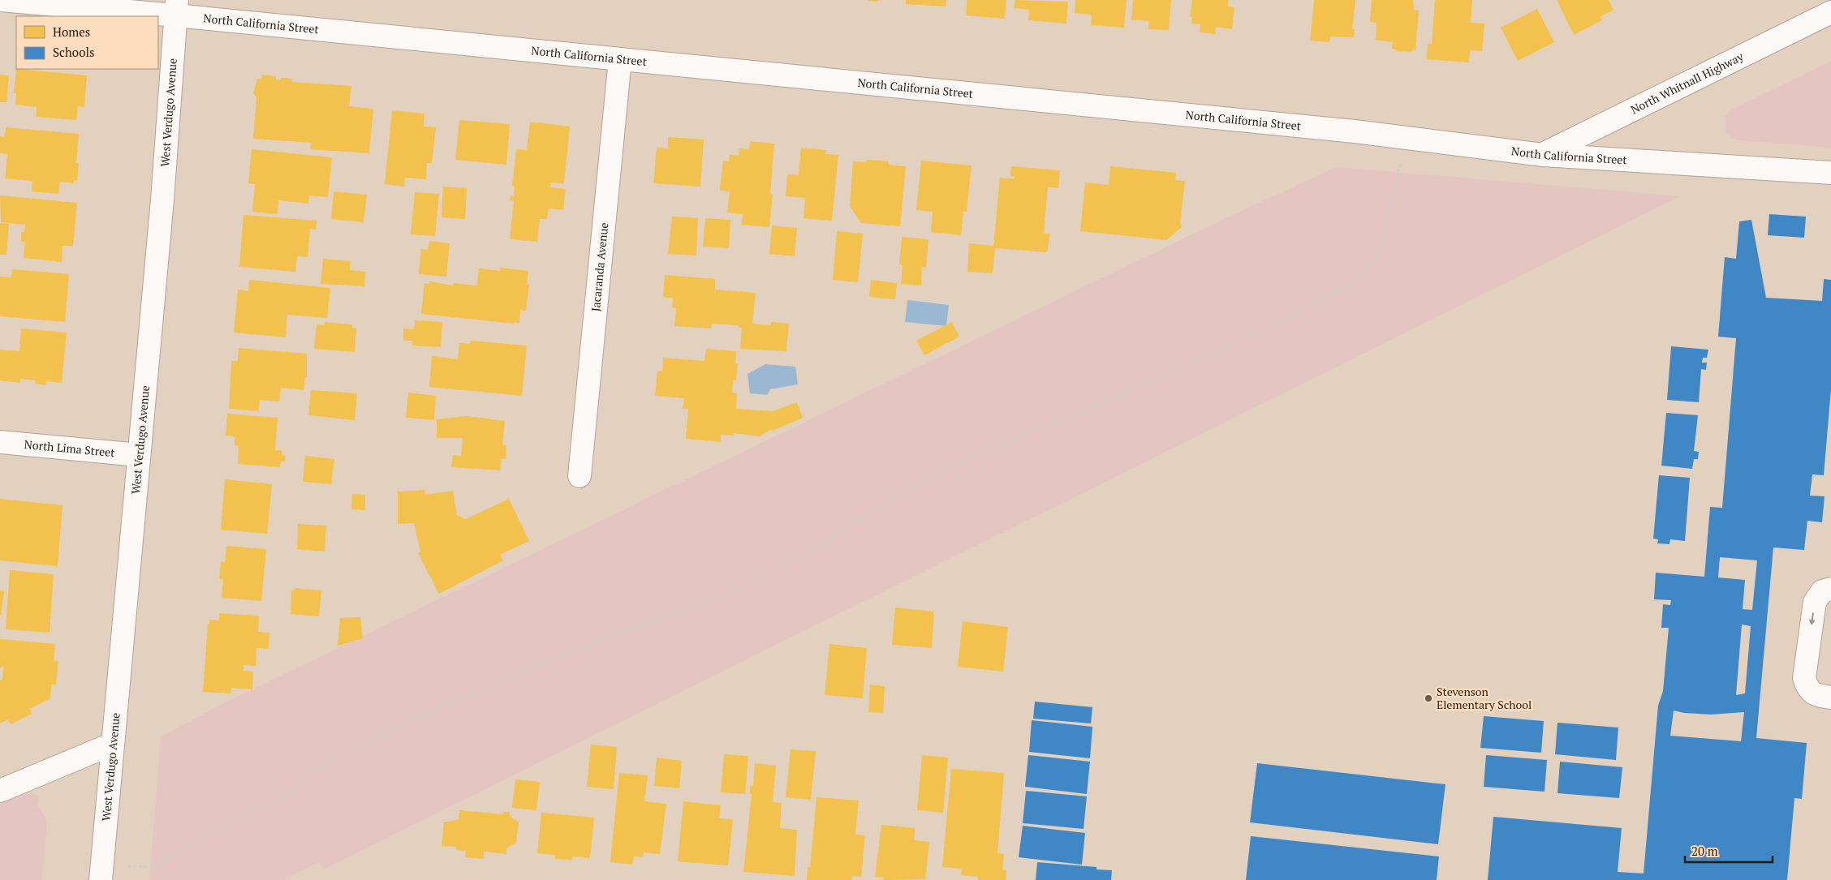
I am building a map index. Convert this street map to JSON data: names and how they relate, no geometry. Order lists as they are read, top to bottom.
{
  "streets": {
    "street": [
      "North California Street",
      "North Whitnall Highway",
      "West Verdugo Avenue",
      "Jacaranda Avenue",
      "North Lima Street"
    ]
  },
  "crossings": [
    ["North California Street", "North Whitnall Highway"],
    ["North California Street", "West Verdugo Avenue"],
    ["North California Street", "Jacaranda Avenue"],
    ["West Verdugo Avenue", "North Lima Street"]
  ],
  "places": ["Stevenson Elementary School"],
  "legend": ["Homes", "Schools"],
  "scale_bar": "20 m"
}
